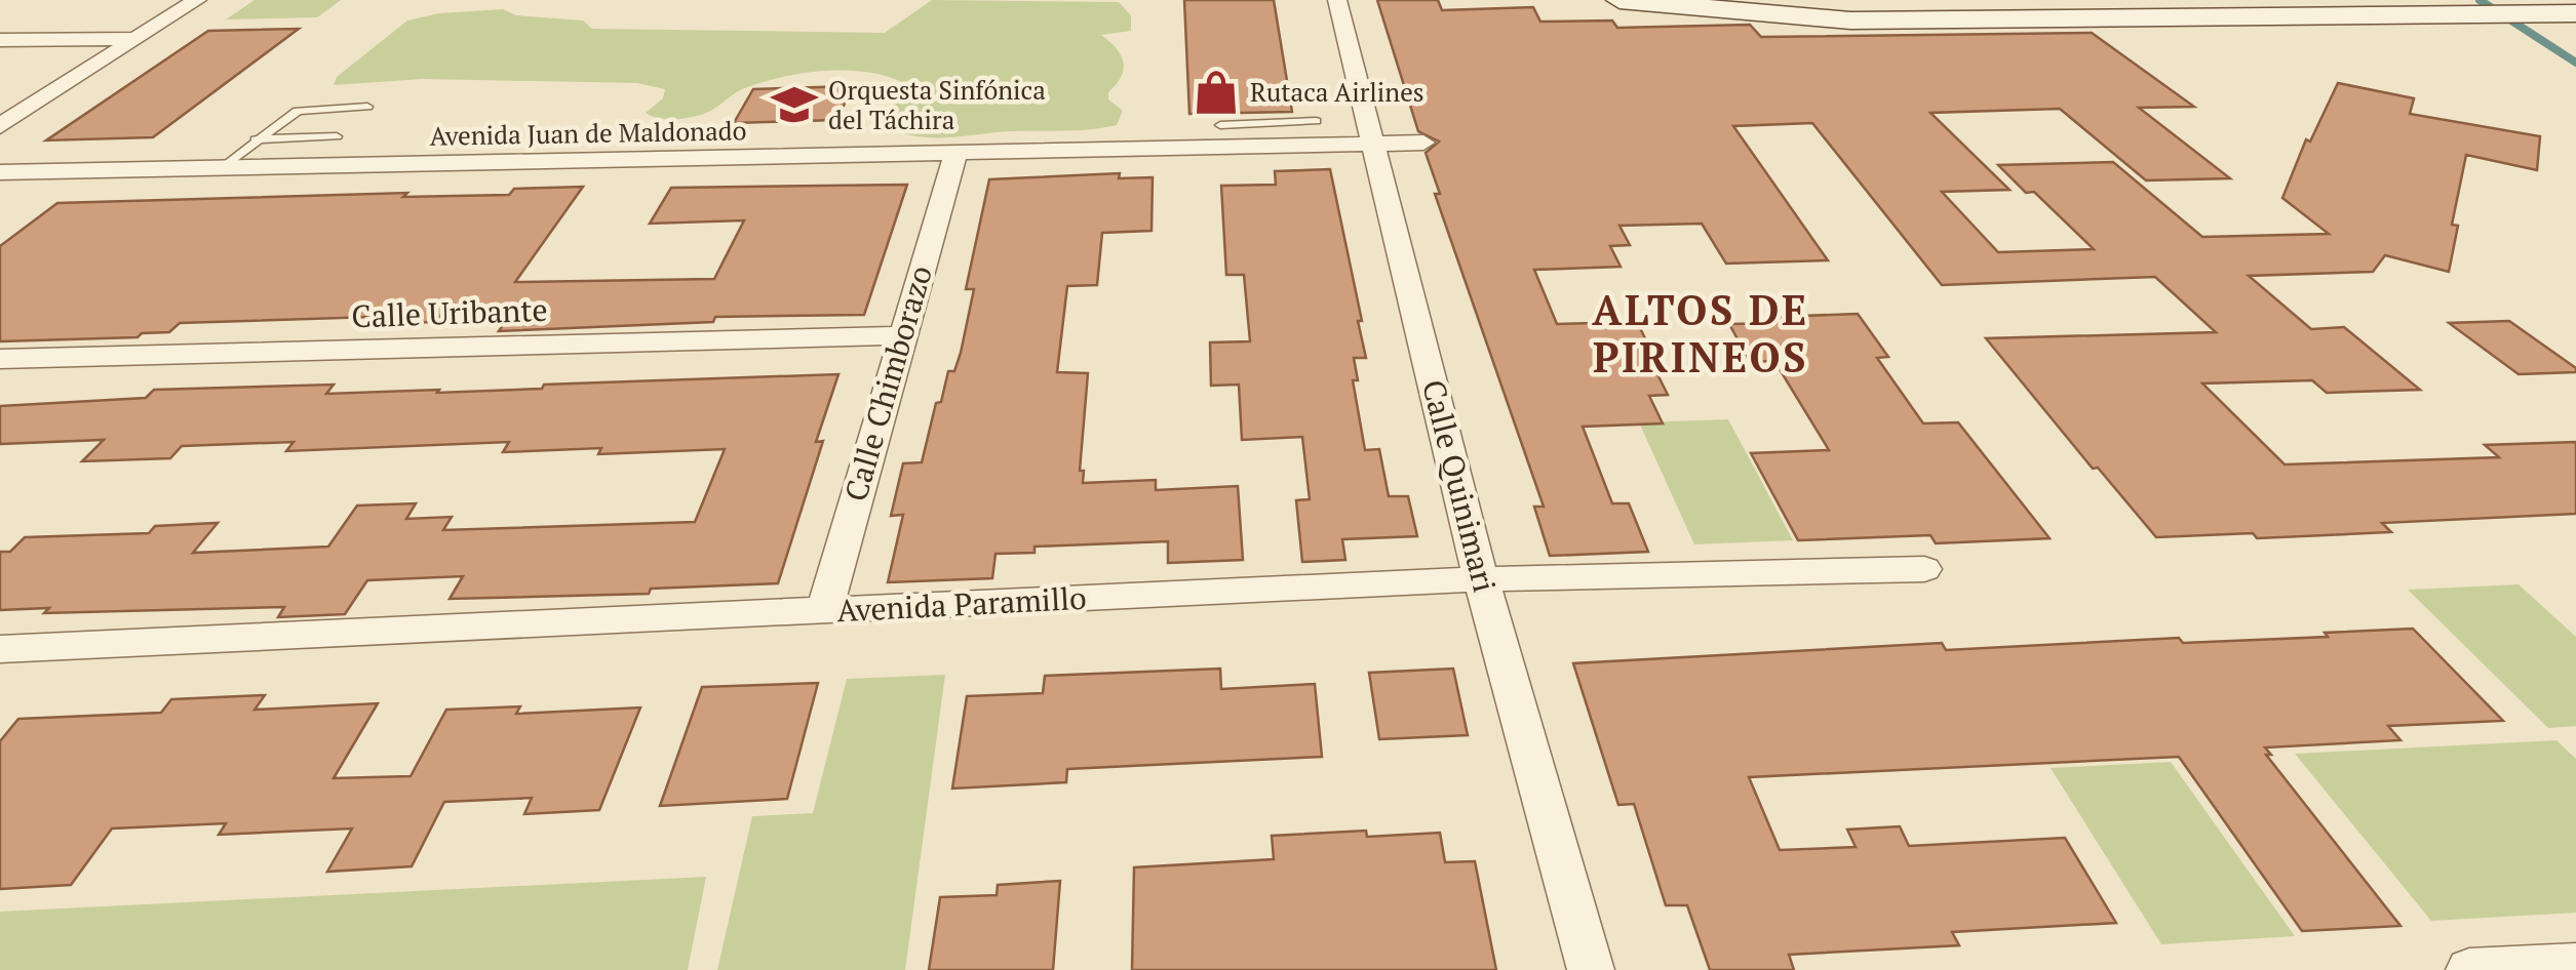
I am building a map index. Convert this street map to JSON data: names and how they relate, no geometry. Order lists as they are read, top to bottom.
{
  "streets": {
    "street": [
      "Avenida Juan de Maldonado",
      "Calle Uribante",
      "Calle Chimborazo",
      "Calle Quinimari",
      "Avenida Paramillo"
    ]
  },
  "crossings": [
    ["Avenida Juan de Maldonado", "Calle Chimborazo"],
    ["Avenida Juan de Maldonado", "Calle Quinimari"],
    ["Calle Uribante", "Calle Chimborazo"],
    ["Calle Chimborazo", "Avenida Paramillo"],
    ["Calle Quinimari", "Avenida Paramillo"]
  ],
  "districts": ["ALTOS DE PIRINEOS"],
  "places": {
    "shop": ["Rutaca Airlines"],
    "school or university": ["Orquesta Sinfónica del Táchira"]
  }
}
